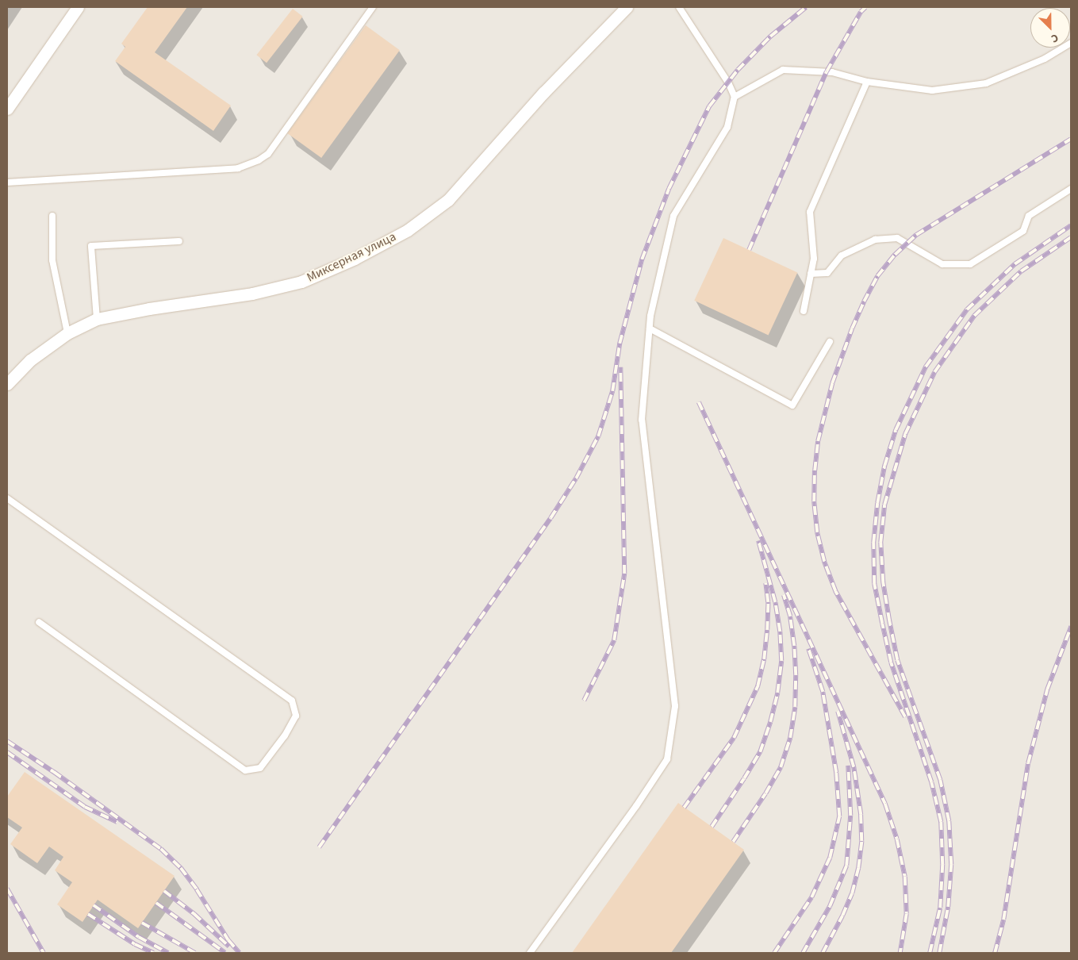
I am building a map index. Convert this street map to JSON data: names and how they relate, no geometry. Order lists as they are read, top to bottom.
{
  "streets": {
    "street": ["Миксерная улица"]
  },
  "north": "bottom right"
}
